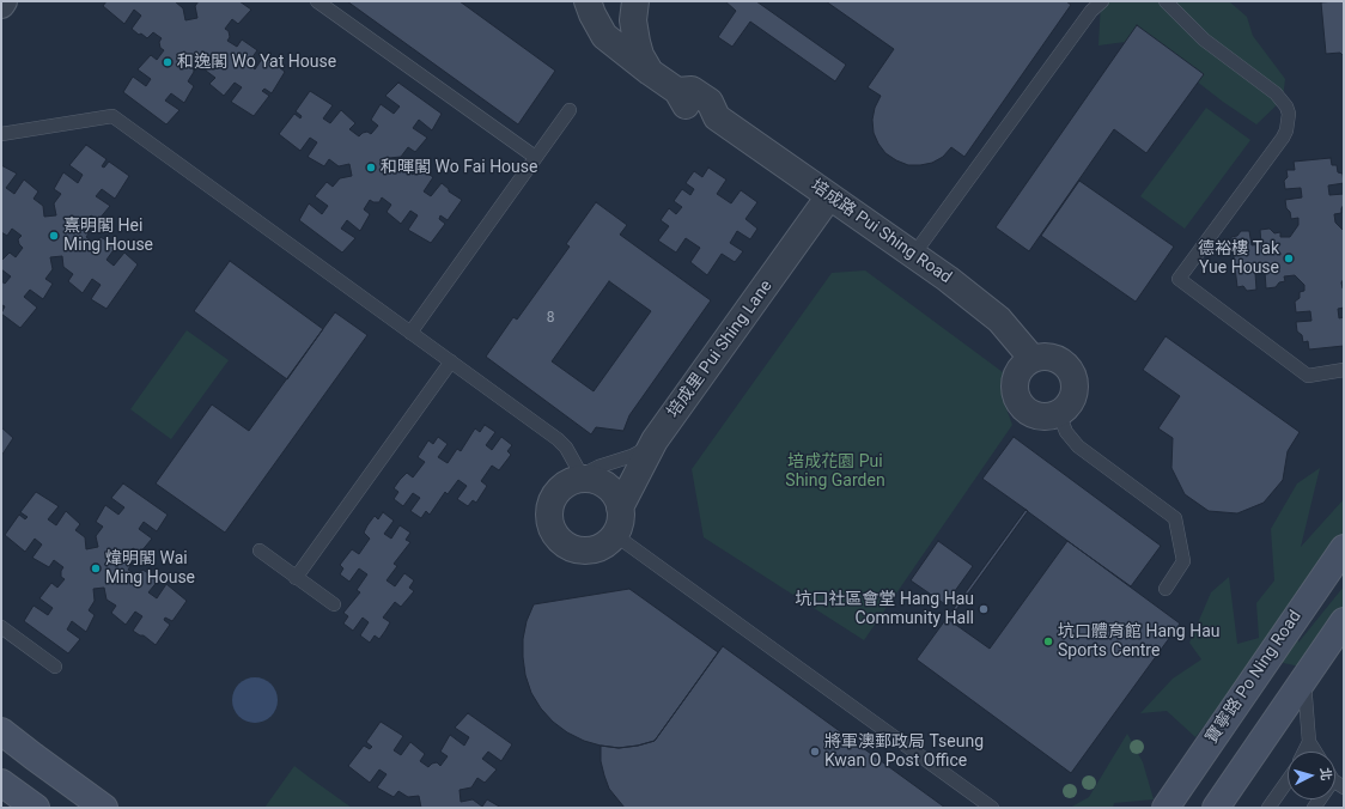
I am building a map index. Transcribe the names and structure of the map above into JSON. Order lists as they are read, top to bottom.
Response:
{
  "streets": {
    "main road": ["寶寧路 Po Ning Road"],
    "street": ["培成路 Pui Shing Road", "培成里 Pui Shing Lane"]
  },
  "crossings": [
    ["培成路 Pui Shing Road", "培成里 Pui Shing Lane"]
  ],
  "parks": ["培成花園 Pui Shing Garden"],
  "places": [
    "和逸閣 Wo Yat House",
    "和暉閣 Wo Fai House",
    "熹明閣 Hei Ming House",
    "德裕樓 Tak Yue House",
    "煒明閣 Wai Ming House",
    "坑口社區會堂 Hang Hau Community Hall",
    "坑口體育館 Hang Hau Sports Centre",
    "將軍澳郵政局 Tseung Kwan O Post Office"
  ],
  "house_numbers": ["8"],
  "north": "right"
}
